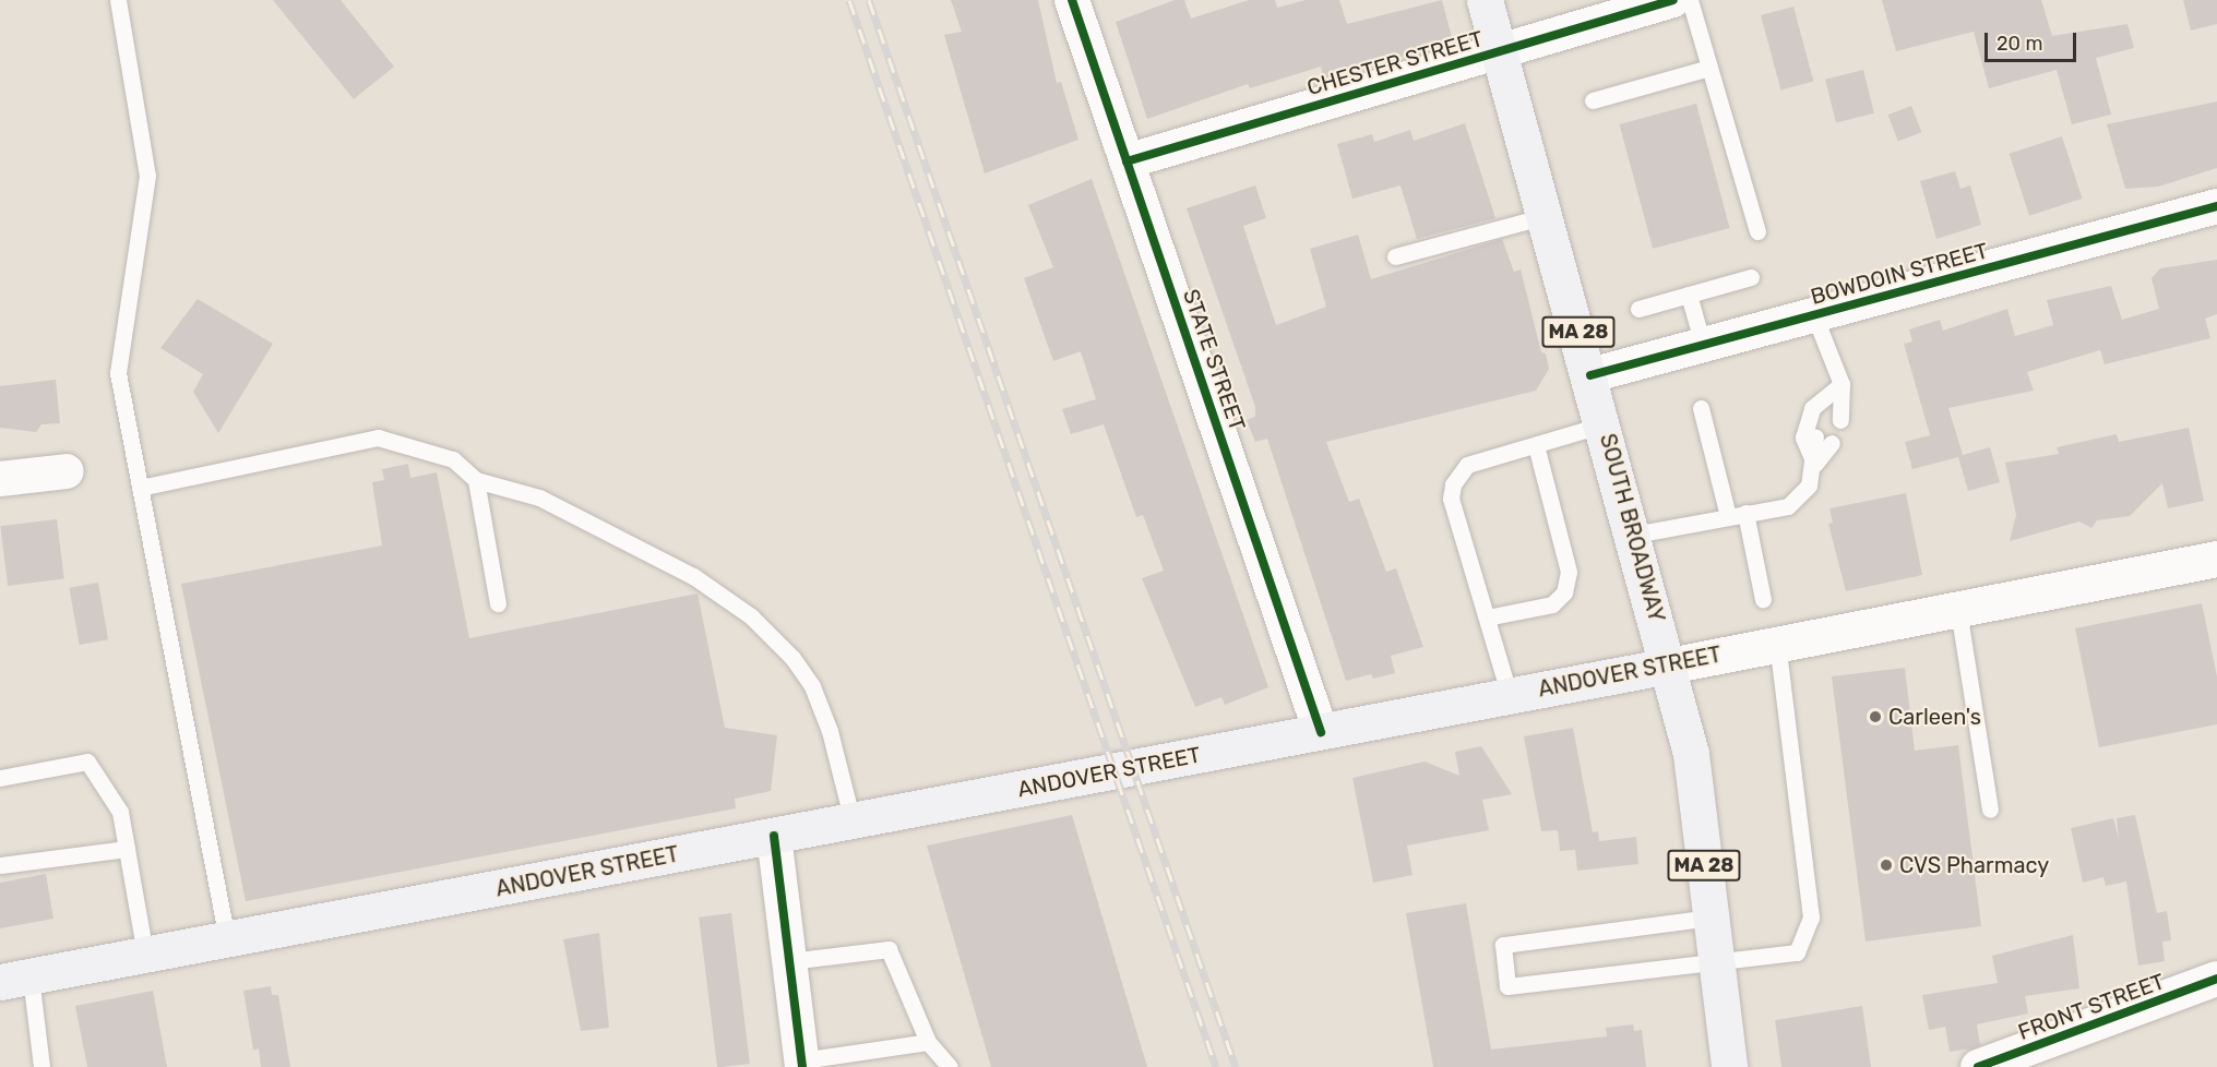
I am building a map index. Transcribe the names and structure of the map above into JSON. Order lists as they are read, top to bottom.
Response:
{
  "streets": {
    "main road": ["MA 28", "SOUTH BROADWAY", "ANDOVER STREET"],
    "street": [
      "CHESTER STREET",
      "BOWDOIN STREET",
      "STATE STREET",
      "FRONT STREET"
    ]
  },
  "crossings": [
    ["CHESTER STREET", "STATE STREET"],
    ["CHESTER STREET", "SOUTH BROADWAY"],
    ["BOWDOIN STREET", "SOUTH BROADWAY"],
    ["STATE STREET", "ANDOVER STREET"],
    ["SOUTH BROADWAY", "ANDOVER STREET"]
  ],
  "places": ["Carleen's", "CVS Pharmacy"],
  "scale_bar": "20 m"
}
